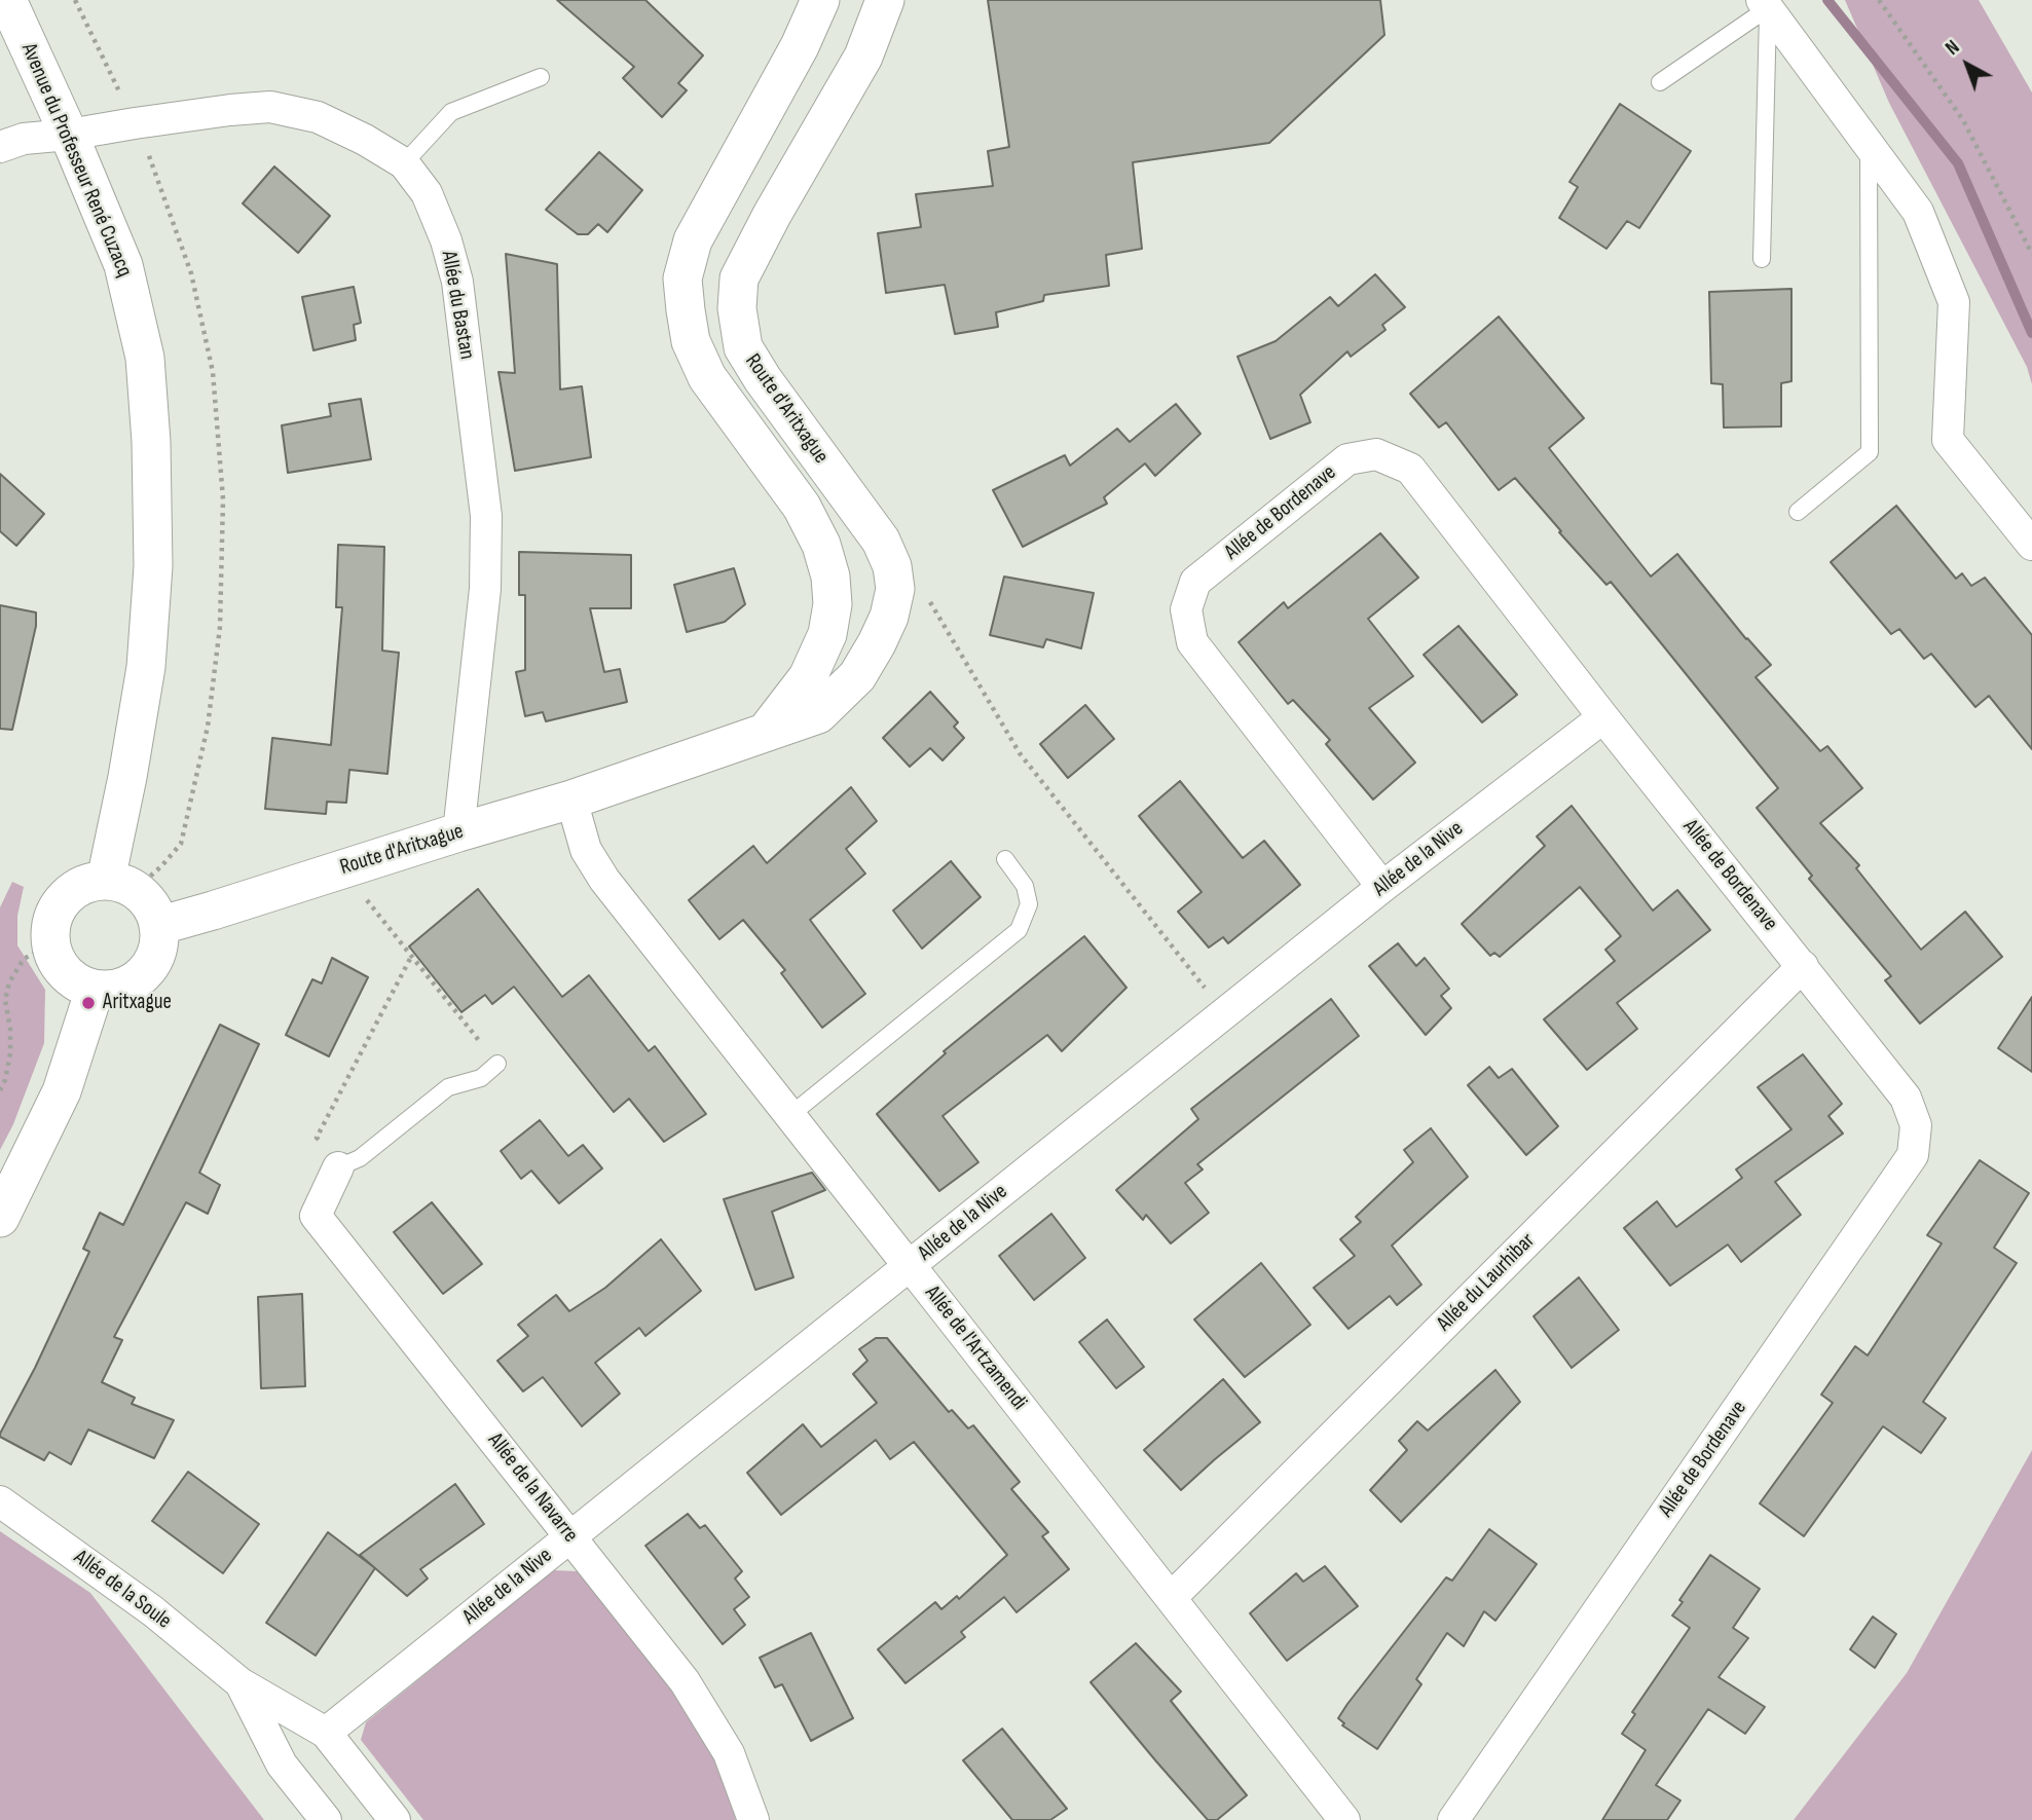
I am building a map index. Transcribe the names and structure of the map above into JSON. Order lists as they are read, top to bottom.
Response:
{
  "streets": {
    "street": [
      "Avenue du Professeur René Cuzacq",
      "Allée du Bastan",
      "Route d'Aritxague",
      "Allée de Bordenave",
      "Allée de la Nive",
      "Allée du Laurhibar",
      "Allée de l'Artzamendi",
      "Allée de la Navarre",
      "Allée de la Soule"
    ]
  },
  "crossings": [
    ["Avenue du Professeur René Cuzacq", "Allée du Bastan"],
    ["Avenue du Professeur René Cuzacq", "Route d'Aritxague"],
    ["Allée du Bastan", "Route d'Aritxague"],
    ["Route d'Aritxague", "Allée de l'Artzamendi"],
    ["Allée de Bordenave", "Allée de la Nive"],
    ["Allée de Bordenave", "Allée du Laurhibar"],
    ["Allée de la Nive", "Allée de l'Artzamendi"],
    ["Allée de la Nive", "Allée de la Navarre"],
    ["Allée de la Nive", "Allée de la Soule"],
    ["Allée du Laurhibar", "Allée de l'Artzamendi"]
  ],
  "places": ["Aritxague"],
  "north": "top left"
}
